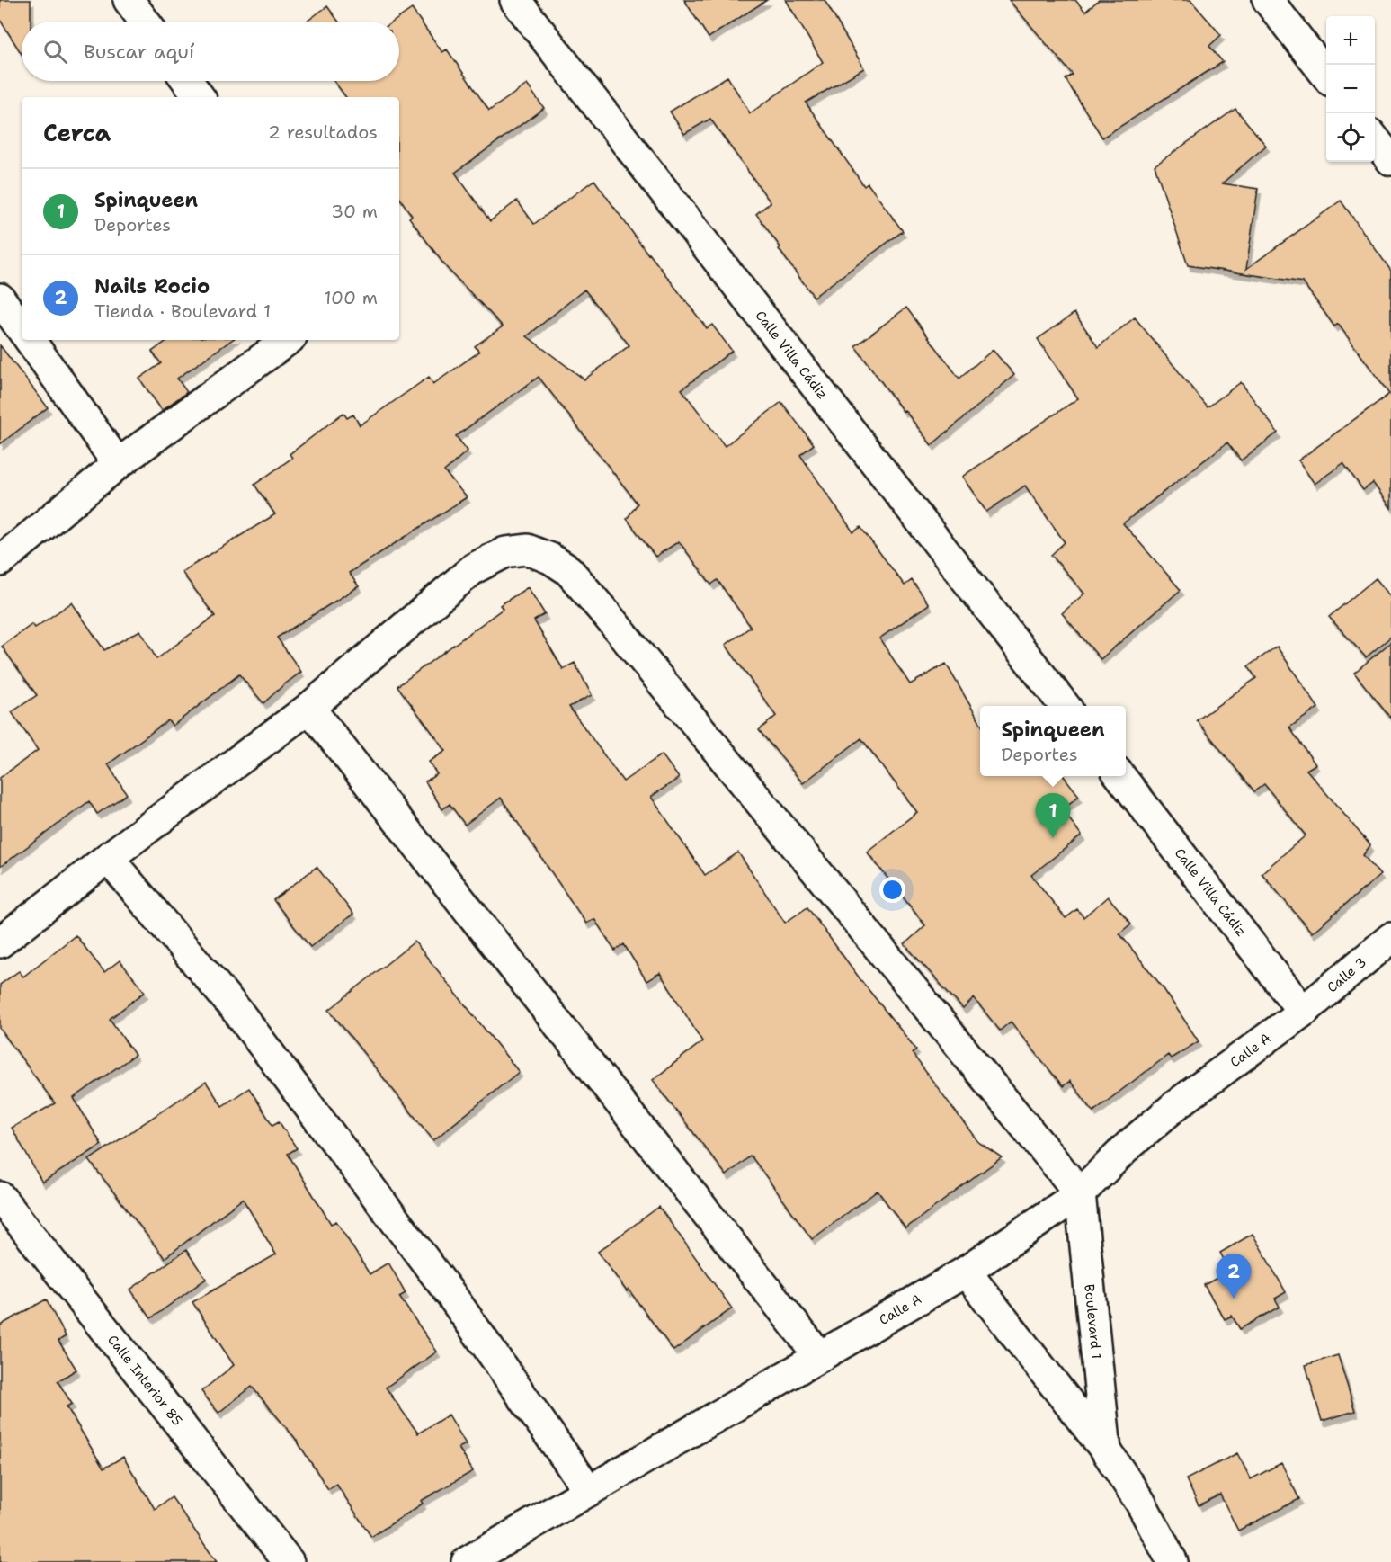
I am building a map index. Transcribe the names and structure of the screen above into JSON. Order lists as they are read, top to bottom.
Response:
{
  "streets": {
    "street": [
      "Calle Villa Cádiz",
      "Calle 3",
      "Calle A",
      "Boulevard 1",
      "Calle Interior 85"
    ]
  },
  "crossings": [
    ["Calle Villa Cádiz", "Calle 3"],
    ["Calle Villa Cádiz", "Calle A"],
    ["Calle 3", "Calle A"],
    ["Calle A", "Boulevard 1"]
  ],
  "page": {
    "map_buttons": ["+", "−"],
    "search": "Buscar aquí",
    "heading": ["Cerca", "2 resultados"],
    "list": [
      {
        "mark": "1",
        "name": "Spinqueen",
        "note": "Deportes",
        "value": "30 m"
      },
      {
        "mark": "2",
        "name": "Nails Rocio",
        "note": "Tienda · Boulevard 1",
        "value": "100 m"
      }
    ],
    "popup": ["Spinqueen", "Deportes"],
    "pins": ["1", "2"]
  }
}
